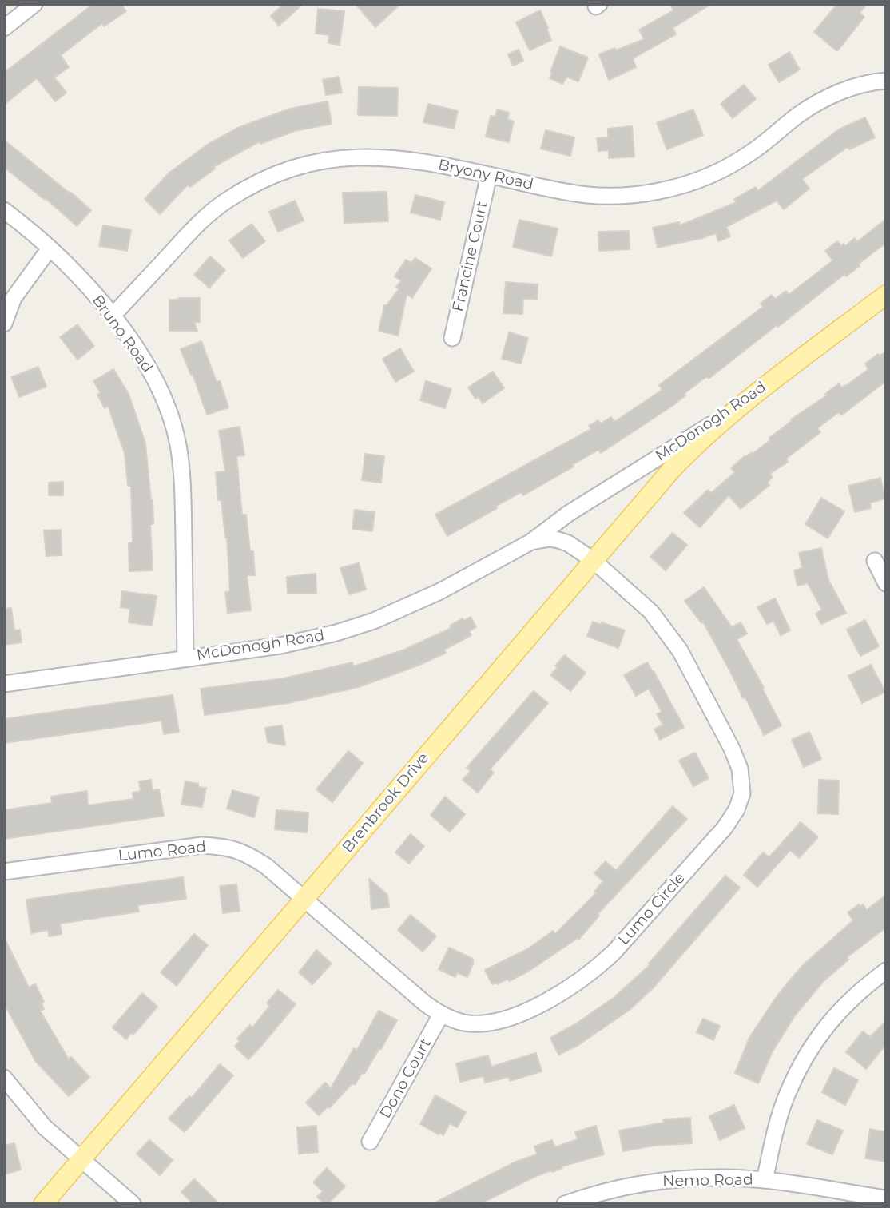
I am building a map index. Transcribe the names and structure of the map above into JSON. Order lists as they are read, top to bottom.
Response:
{
  "streets": {
    "main road": ["McDonogh Road", "Brenbrook Drive"],
    "street": [
      "Bryony Road",
      "Francine Court",
      "Bruno Road",
      "Lumo Road",
      "Lumo Circle",
      "Dono Court",
      "Nemo Road"
    ]
  },
  "crossings": [
    ["Bryony Road", "Francine Court"],
    ["Bryony Road", "Bruno Road"],
    ["Bruno Road", "McDonogh Road"],
    ["McDonogh Road", "Brenbrook Drive"],
    ["McDonogh Road", "Lumo Circle"],
    ["Brenbrook Drive", "Lumo Road"],
    ["Brenbrook Drive", "Lumo Circle"],
    ["Lumo Road", "Lumo Circle"],
    ["Lumo Circle", "Dono Court"]
  ]
}
